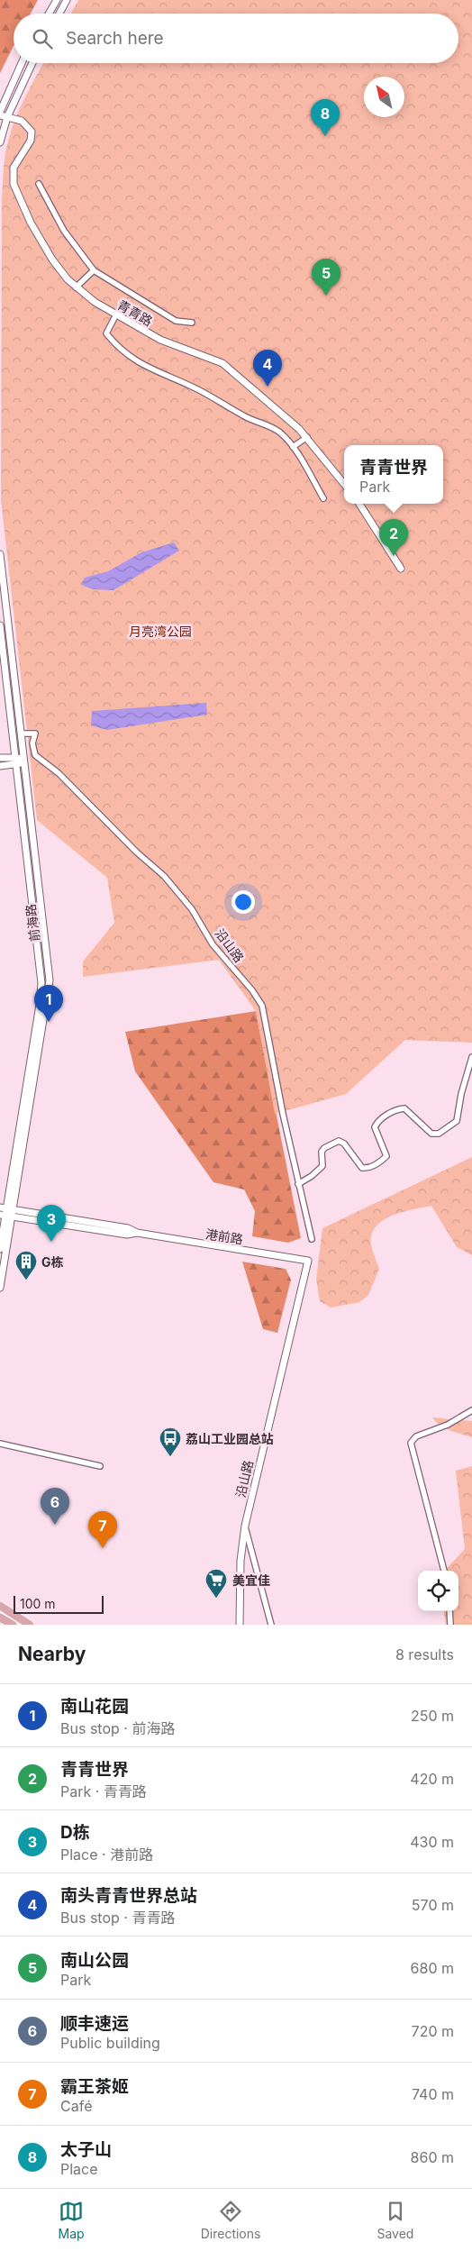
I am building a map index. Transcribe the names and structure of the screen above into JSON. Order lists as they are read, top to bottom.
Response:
{
  "streets": {
    "street": [
      "青青路",
      "前海路",
      "沿山路",
      "港前路"
    ]
  },
  "crossings": [
    ["前海路", "沿山路"],
    ["前海路", "港前路"],
    ["沿山路", "港前路"]
  ],
  "parks": ["月亮湾公园"],
  "places": {
    "building": ["G栋"],
    "bus stop": ["荔山工业园总站"],
    "supermarket": ["美宜佳"]
  },
  "scale_bar": "100 m",
  "north": "top left",
  "page": {
    "search": "Search here",
    "pins": [
      "8",
      "5",
      "4",
      "2",
      "1",
      "3",
      "6",
      "7"
    ],
    "popup": ["青青世界", "Park"],
    "scale": "100 m",
    "heading": ["Nearby", "8 results"],
    "list": [
      {
        "mark": "1",
        "name": "南山花园",
        "note": "Bus stop · 前海路",
        "value": "250 m"
      },
      {
        "mark": "2",
        "name": "青青世界",
        "note": "Park · 青青路",
        "value": "420 m"
      },
      {
        "mark": "3",
        "name": "D栋",
        "note": "Place · 港前路",
        "value": "430 m"
      },
      {
        "mark": "4",
        "name": "南头青青世界总站",
        "note": "Bus stop · 青青路",
        "value": "570 m"
      },
      {
        "mark": "5",
        "name": "南山公园",
        "note": "Park",
        "value": "680 m"
      },
      {
        "mark": "6",
        "name": "顺丰速运",
        "note": "Public building",
        "value": "720 m"
      },
      {
        "mark": "7",
        "name": "霸王茶姬",
        "note": "Café",
        "value": "740 m"
      },
      {
        "mark": "8",
        "name": "太子山",
        "note": "Place",
        "value": "860 m"
      }
    ],
    "nav": ["Map", "Directions", "Saved"]
  }
}
